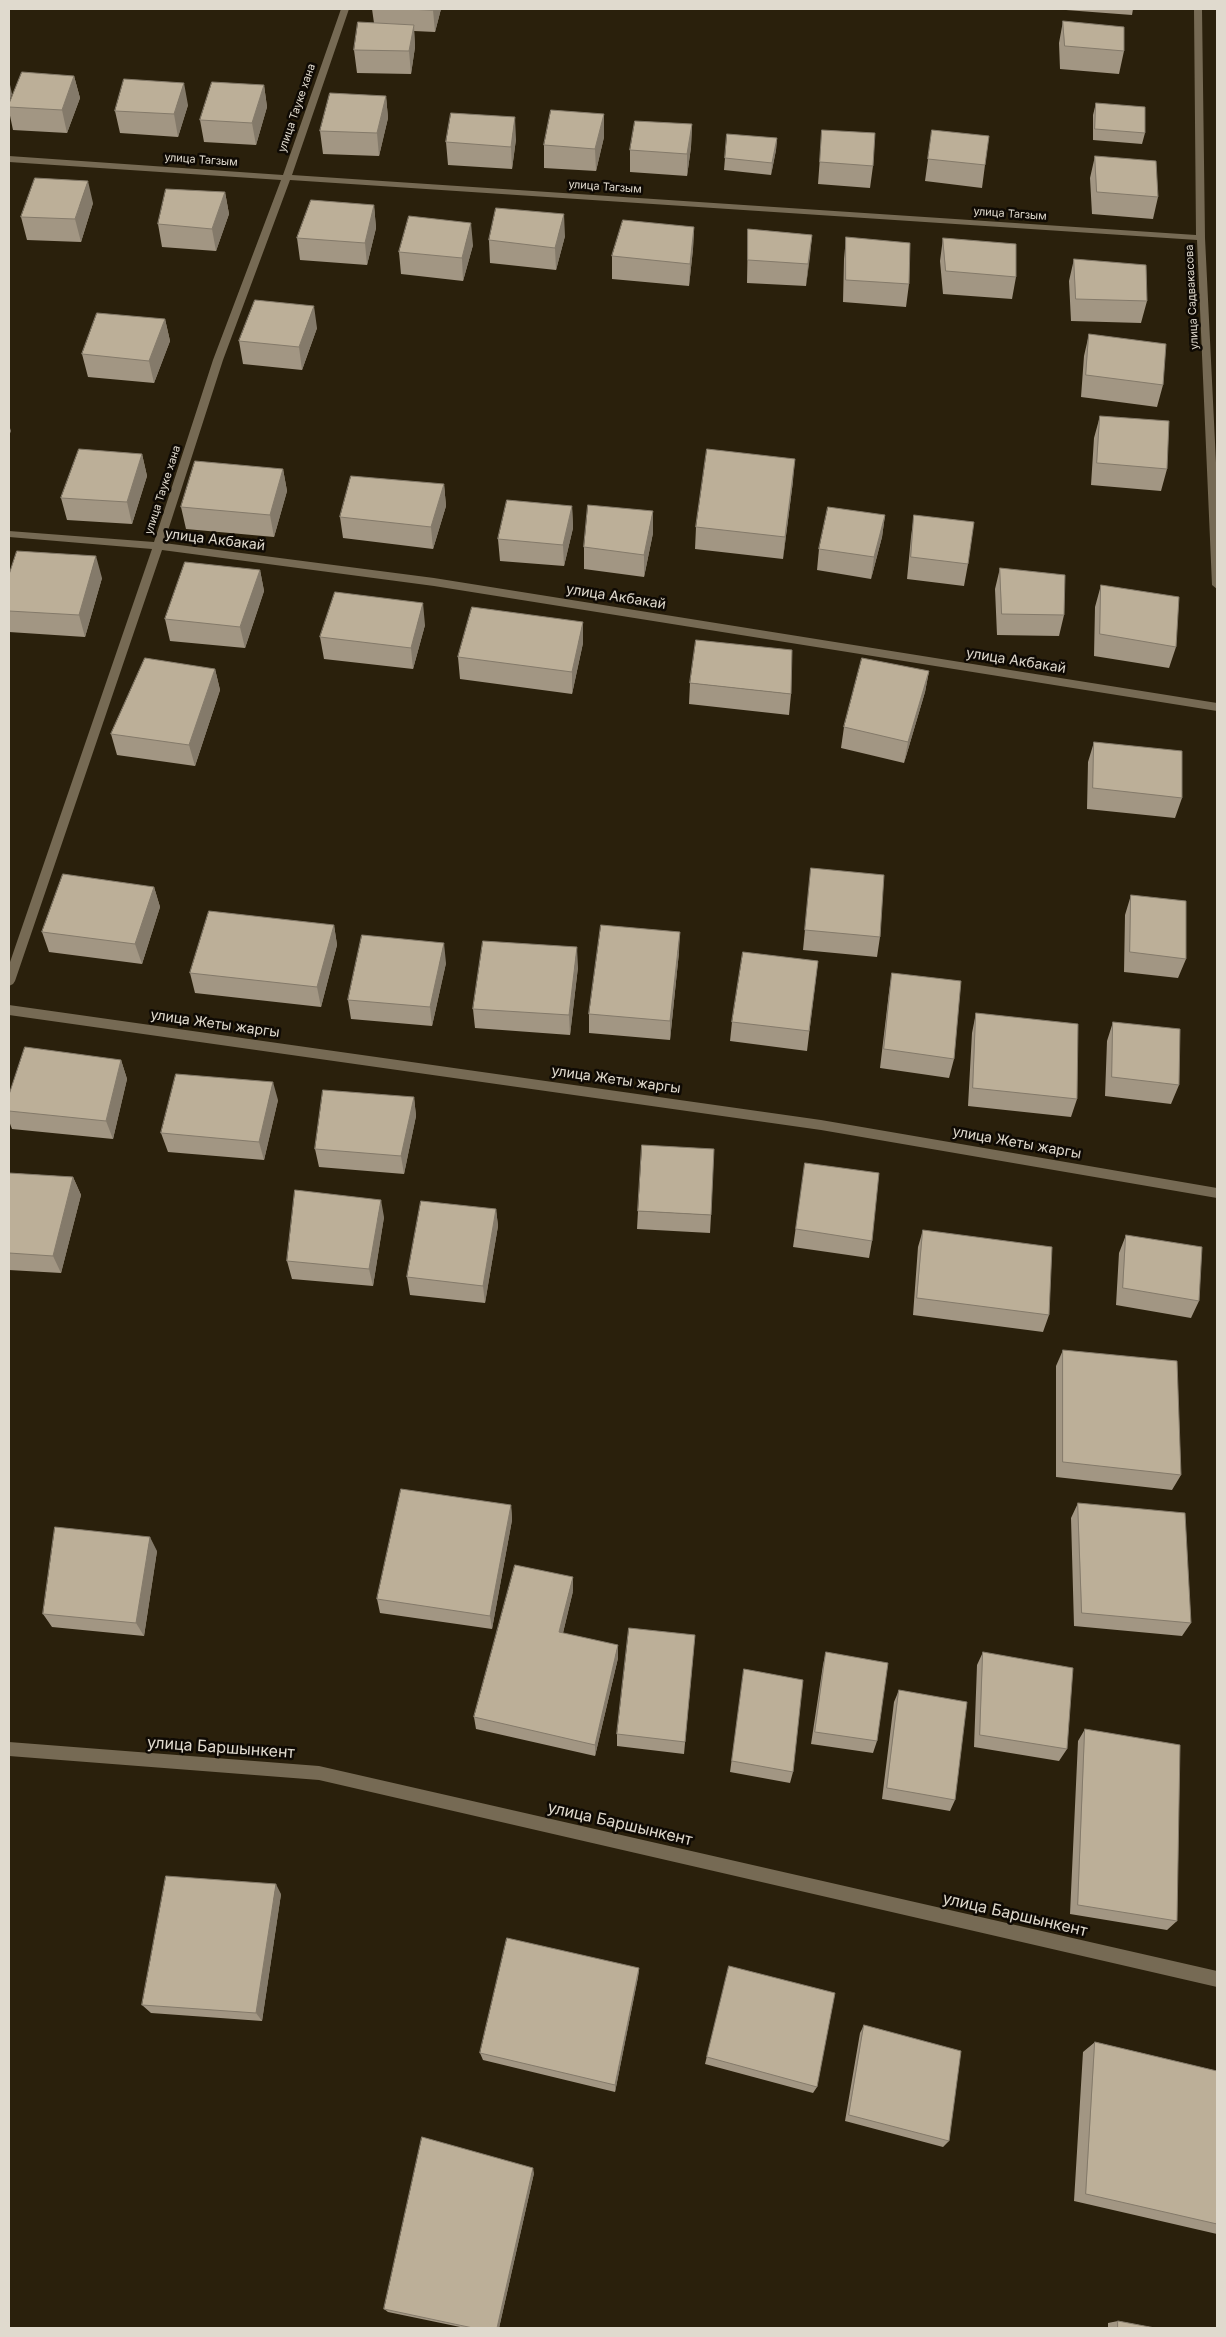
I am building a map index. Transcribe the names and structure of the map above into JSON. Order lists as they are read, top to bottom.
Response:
{
  "streets": {
    "street": [
      "улица Тауке хана",
      "улица Тагзым",
      "улица Садвакасова",
      "улица Акбакай",
      "улица Жеты жаргы",
      "улица Баршынкент"
    ]
  },
  "crossings": [
    ["улица Тауке хана", "улица Тагзым"],
    ["улица Тауке хана", "улица Акбакай"],
    ["улица Тагзым", "улица Садвакасова"]
  ]
}
